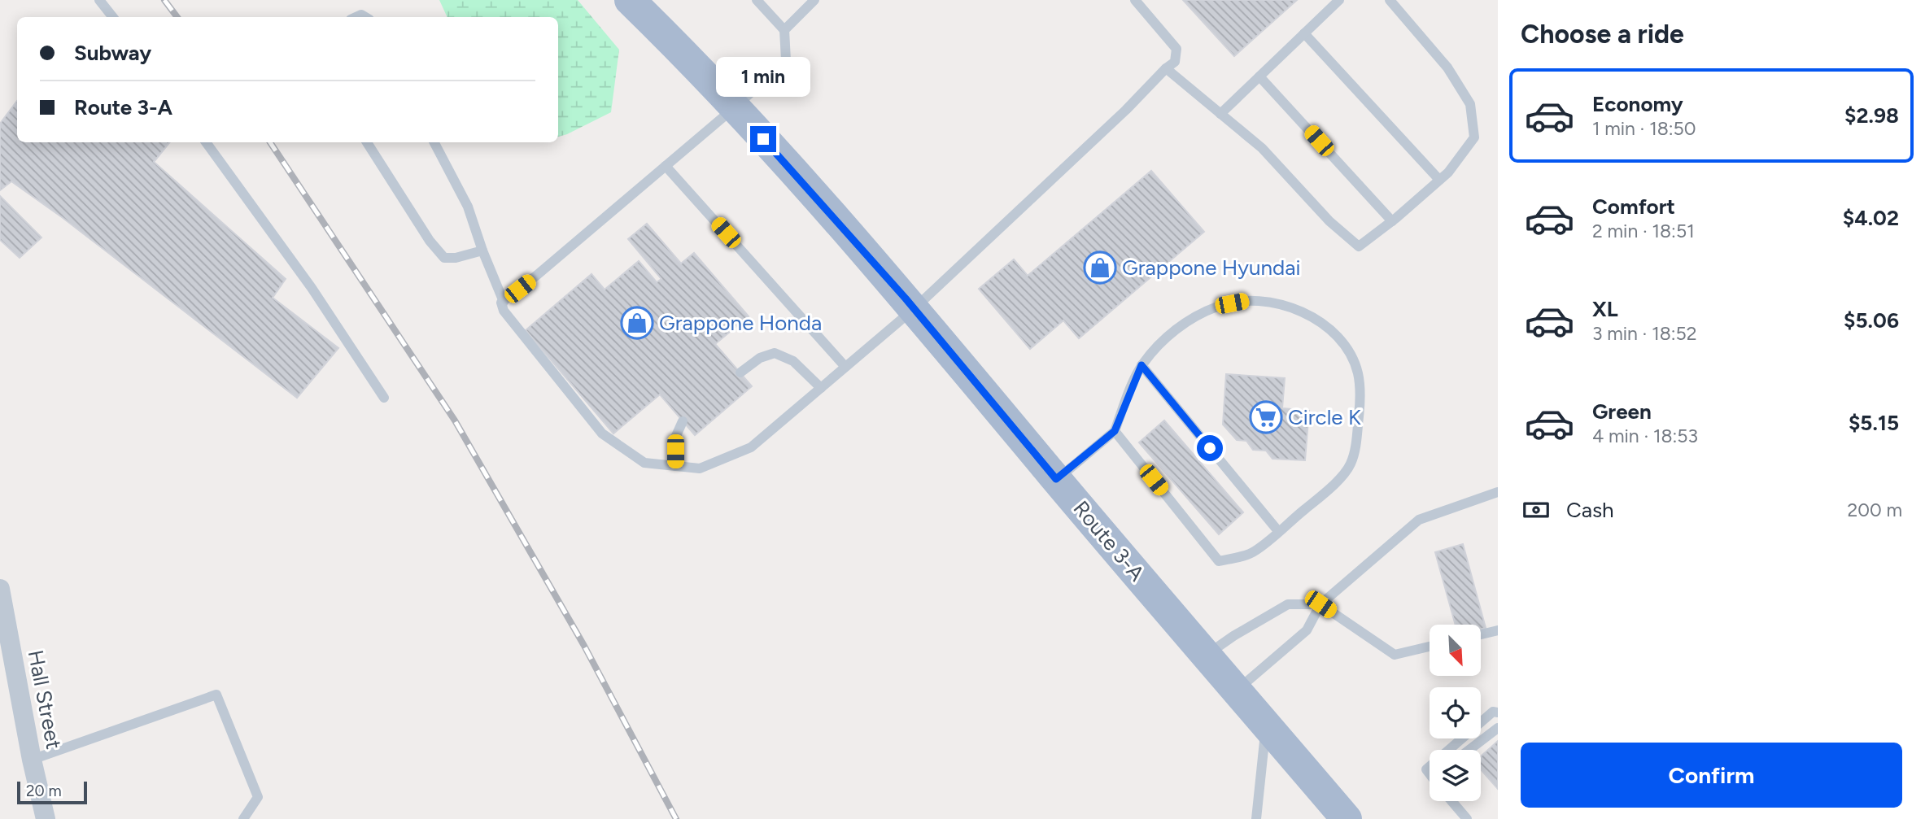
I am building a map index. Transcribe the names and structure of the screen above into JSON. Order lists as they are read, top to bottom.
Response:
{
  "streets": {
    "main road": ["Route 3-A"],
    "street": ["Hall Street"]
  },
  "places": {
    "shop": ["Grappone Hyundai", "Grappone Honda"],
    "supermarket": ["Circle K"]
  },
  "scale_bar": "20 m",
  "north": "bottom right",
  "page": {
    "heading": "Choose a ride",
    "banner": ["Subway", "Route 3-A"],
    "bubble": "1 min",
    "list": [
      {
        "name": "Economy",
        "note": "1 min · 18:50",
        "value": "$2.98"
      },
      {
        "name": "Comfort",
        "note": "2 min · 18:51",
        "value": "$4.02"
      },
      {
        "name": "XL",
        "note": "3 min · 18:52",
        "value": "$5.06"
      },
      {
        "name": "Green",
        "note": "4 min · 18:53",
        "value": "$5.15"
      }
    ],
    "pay": ["Cash", "200 m"],
    "buttons": "Confirm",
    "scale": "20 m"
  }
}
